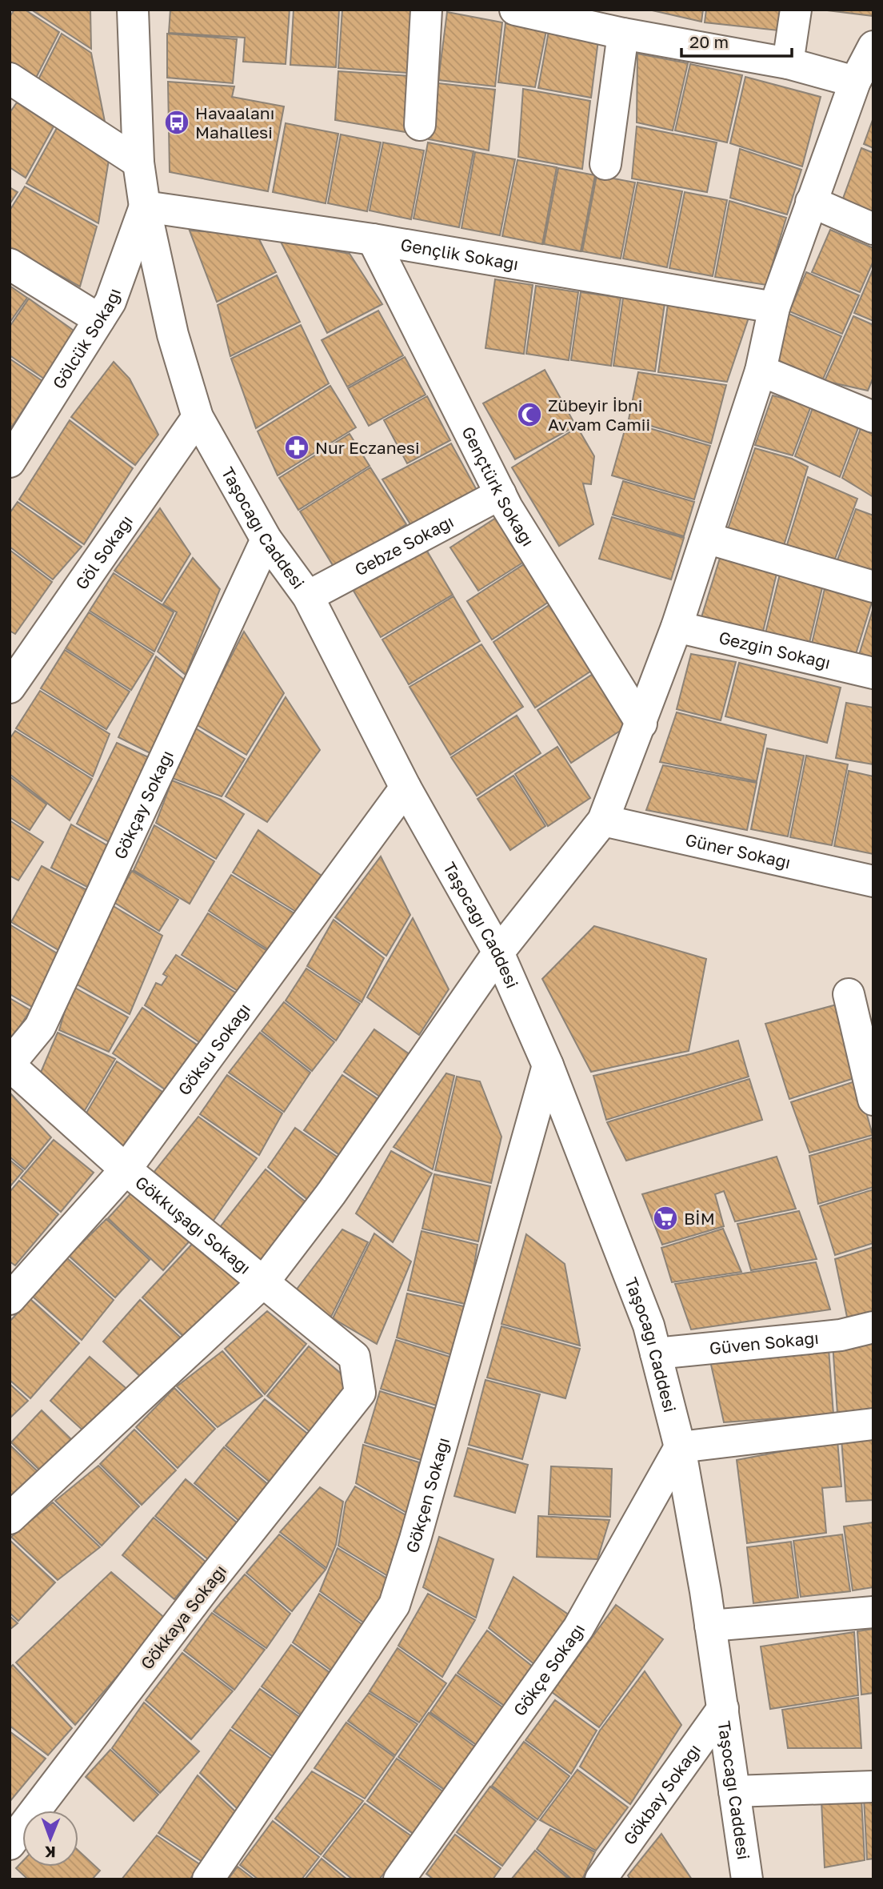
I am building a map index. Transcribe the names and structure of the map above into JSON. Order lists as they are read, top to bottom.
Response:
{
  "streets": {
    "street": [
      "Gençlik Sokağı",
      "Gölcük Sokağı",
      "Gençtürk Sokağı",
      "Taşocağı Caddesi",
      "Gebze Sokağı",
      "Göl Sokağı",
      "Gezgin Sokağı",
      "Gökçay Sokağı",
      "Güner Sokağı",
      "Göksu Sokağı",
      "Gökkuşağı Sokağı",
      "Güven Sokağı",
      "Gökçen Sokağı",
      "Gökkaya Sokağı",
      "Gökçe Sokağı",
      "Gökbay Sokağı"
    ]
  },
  "crossings": [
    ["Gençlik Sokağı", "Gölcük Sokağı"],
    ["Gençlik Sokağı", "Gençtürk Sokağı"],
    ["Gençlik Sokağı", "Taşocağı Caddesi"],
    ["Gölcük Sokağı", "Taşocağı Caddesi"],
    ["Gençtürk Sokağı", "Gebze Sokağı"],
    ["Taşocağı Caddesi", "Gebze Sokağı"],
    ["Taşocağı Caddesi", "Göl Sokağı"],
    ["Taşocağı Caddesi", "Gökçay Sokağı"],
    ["Taşocağı Caddesi", "Göksu Sokağı"],
    ["Taşocağı Caddesi", "Güven Sokağı"],
    ["Taşocağı Caddesi", "Gökçen Sokağı"],
    ["Taşocağı Caddesi", "Gökçe Sokağı"],
    ["Taşocağı Caddesi", "Gökbay Sokağı"],
    ["Gökçay Sokağı", "Gökkuşağı Sokağı"],
    ["Göksu Sokağı", "Gökkuşağı Sokağı"],
    ["Gökkuşağı Sokağı", "Gökkaya Sokağı"]
  ],
  "places": {
    "bus stop": ["Havaalanı Mahallesi"],
    "mosque": ["Zübeyir İbni Avvam Camii"],
    "pharmacy": ["Nur Eczanesi"],
    "supermarket": ["BİM"]
  },
  "scale_bar": "20 m",
  "north": "bottom"
}
